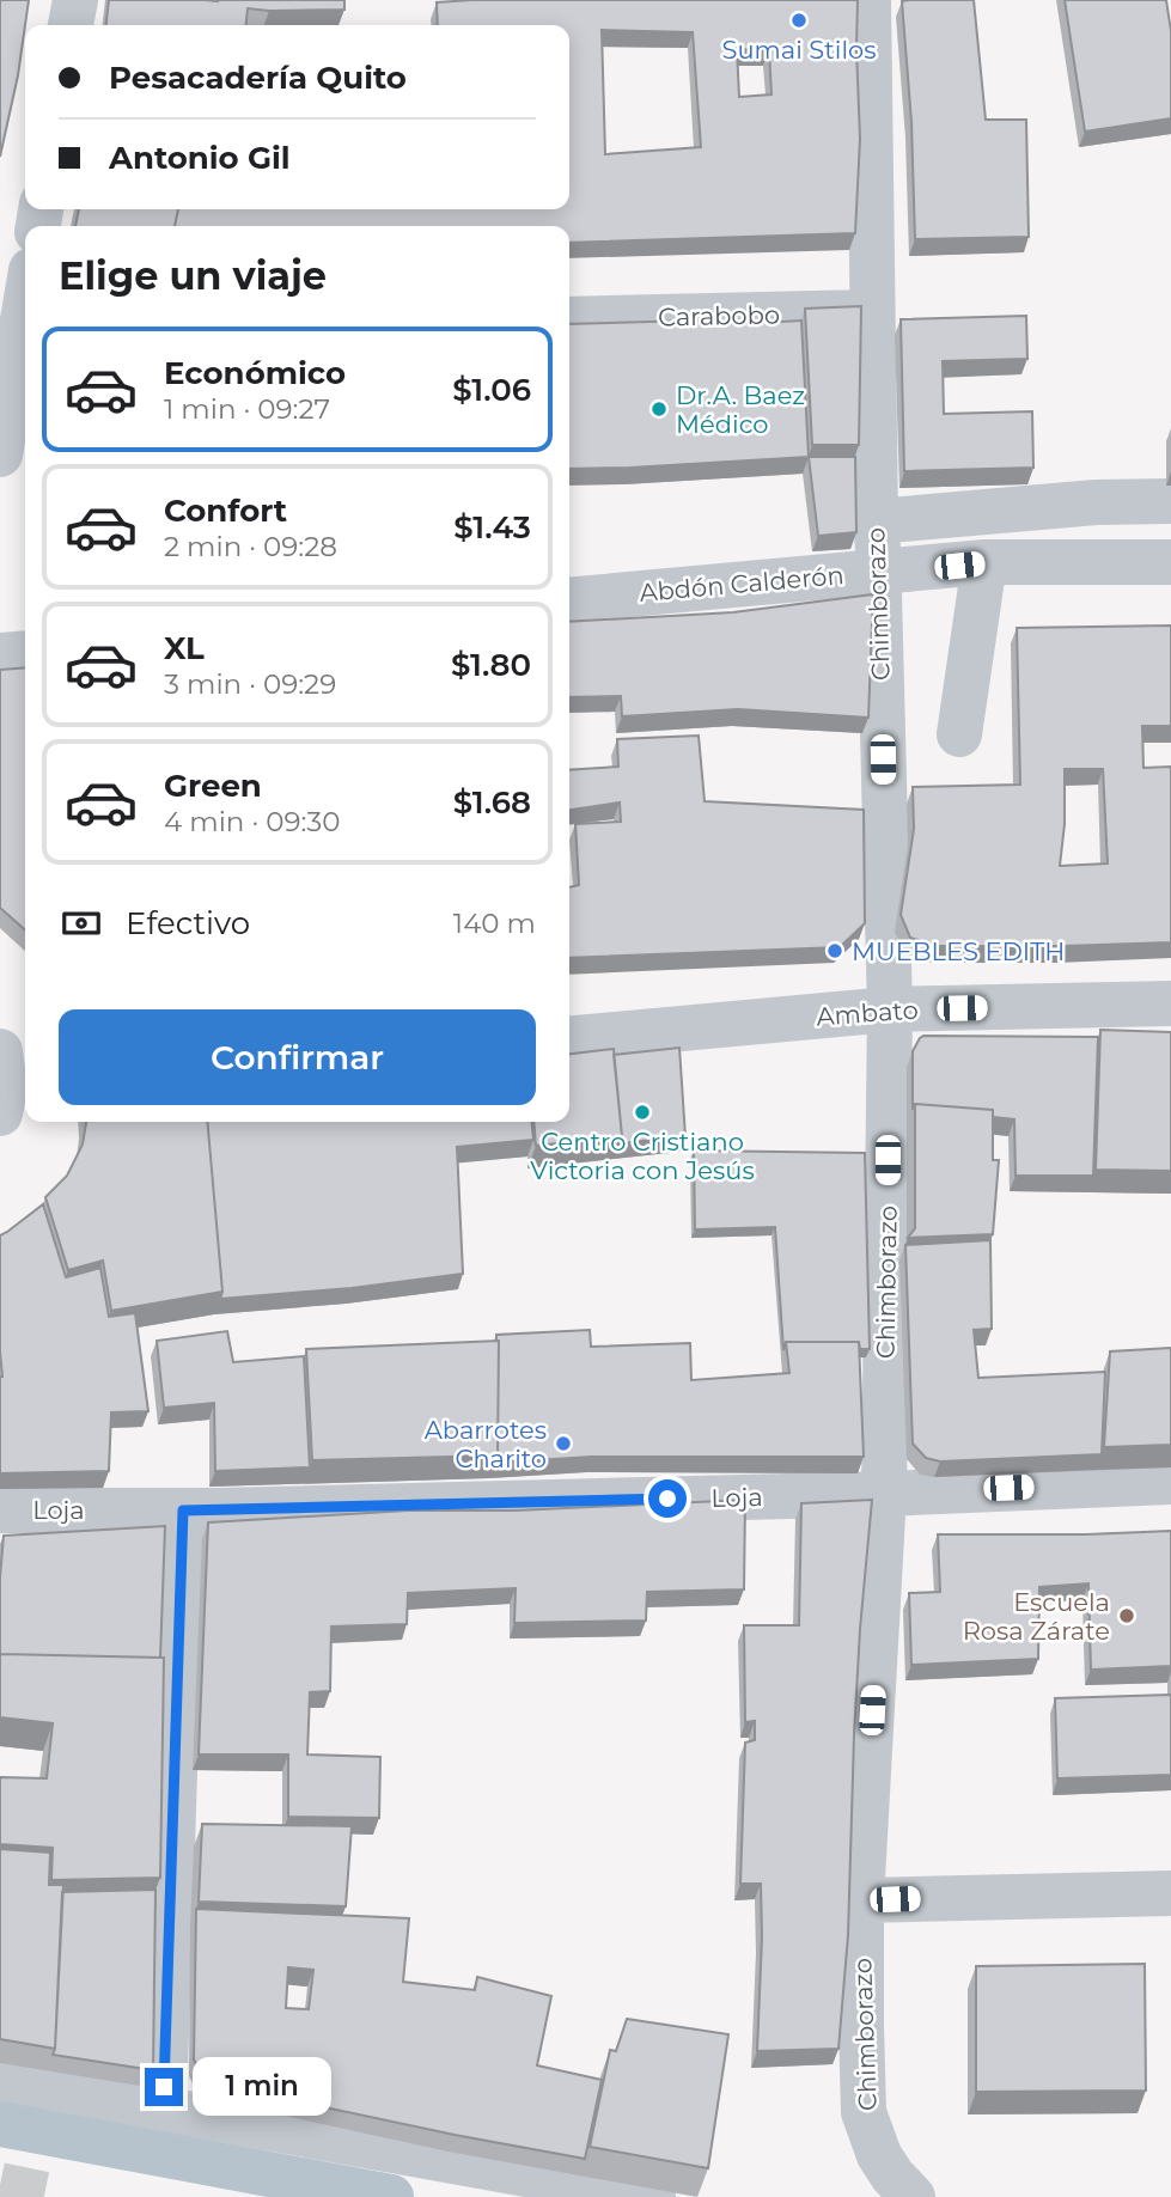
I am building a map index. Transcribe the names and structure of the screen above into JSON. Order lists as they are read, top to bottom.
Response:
{
  "streets": {
    "street": [
      "Carabobo",
      "Abdón Calderón",
      "Chimborazo",
      "Ambato",
      "Loja"
    ]
  },
  "crossings": [
    ["Carabobo", "Chimborazo"],
    ["Abdón Calderón", "Chimborazo"],
    ["Chimborazo", "Ambato"],
    ["Chimborazo", "Loja"]
  ],
  "places": [
    "Sumai Stilos",
    "Dr.A. Baez Médico",
    "MUEBLES EDITH",
    "Centro Cristiano Victoria con Jesús",
    "Abarrotes Charito",
    "Escuela Rosa Zárate"
  ],
  "page": {
    "banner": ["Pesacadería Quito", "Antonio Gil"],
    "heading": "Elige un viaje",
    "list": [
      {
        "name": "Económico",
        "note": "1 min · 09:27",
        "value": "$1.06"
      },
      {
        "name": "Confort",
        "note": "2 min · 09:28",
        "value": "$1.43"
      },
      {
        "name": "XL",
        "note": "3 min · 09:29",
        "value": "$1.80"
      },
      {
        "name": "Green",
        "note": "4 min · 09:30",
        "value": "$1.68"
      }
    ],
    "pay": ["Efectivo", "140 m"],
    "buttons": "Confirmar",
    "bubble": "1 min"
  }
}
